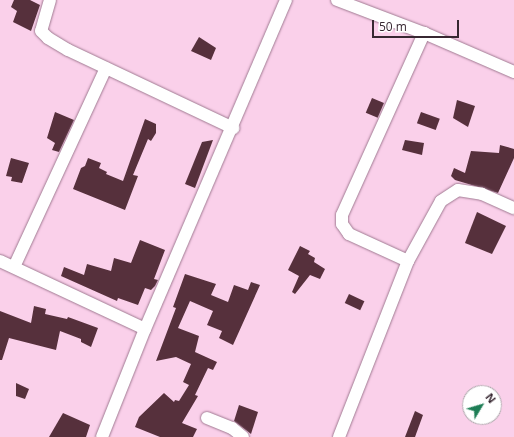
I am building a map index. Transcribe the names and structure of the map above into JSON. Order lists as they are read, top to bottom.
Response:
{
  "scale_bar": "50 m",
  "north": "top right"
}
